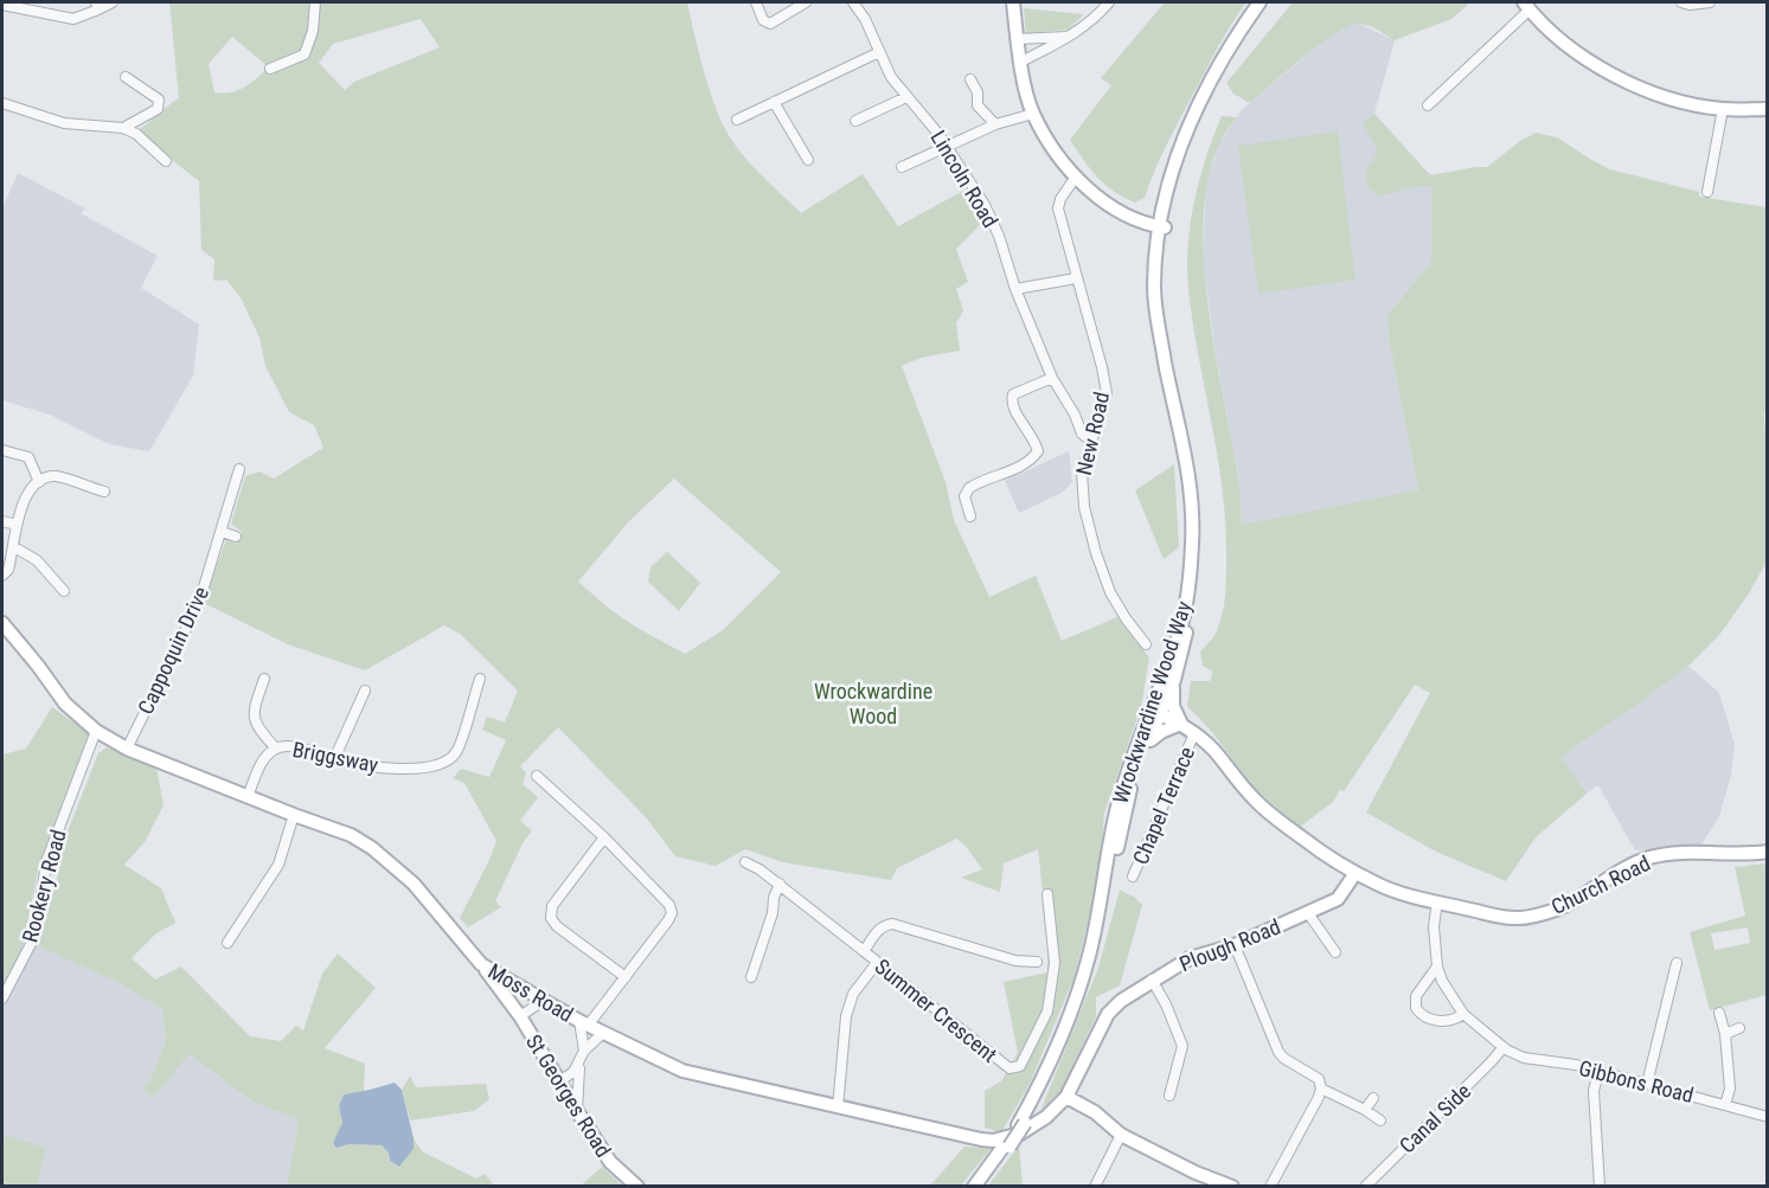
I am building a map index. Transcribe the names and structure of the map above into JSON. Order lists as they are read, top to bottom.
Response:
{
  "streets": {
    "street": [
      "Lincoln Road",
      "New Road",
      "Cappoquin Drive",
      "Wrockwardine Wood Way",
      "Briggsway",
      "Chapel Terrace",
      "Church Road",
      "Rookery Road",
      "Plough Road",
      "Moss Road",
      "Summer Crescent",
      "Gibbons Road",
      "St Georges Road",
      "Canal Side"
    ]
  },
  "crossings": [
    ["Lincoln Road", "New Road"],
    ["Cappoquin Drive", "Moss Road"],
    ["Briggsway", "Moss Road"],
    ["Church Road", "Plough Road"],
    ["Rookery Road", "Moss Road"],
    ["Plough Road", "Moss Road"],
    ["Moss Road", "St Georges Road"],
    ["Gibbons Road", "Canal Side"]
  ],
  "parks": ["Wrockwardine Wood"]
}
